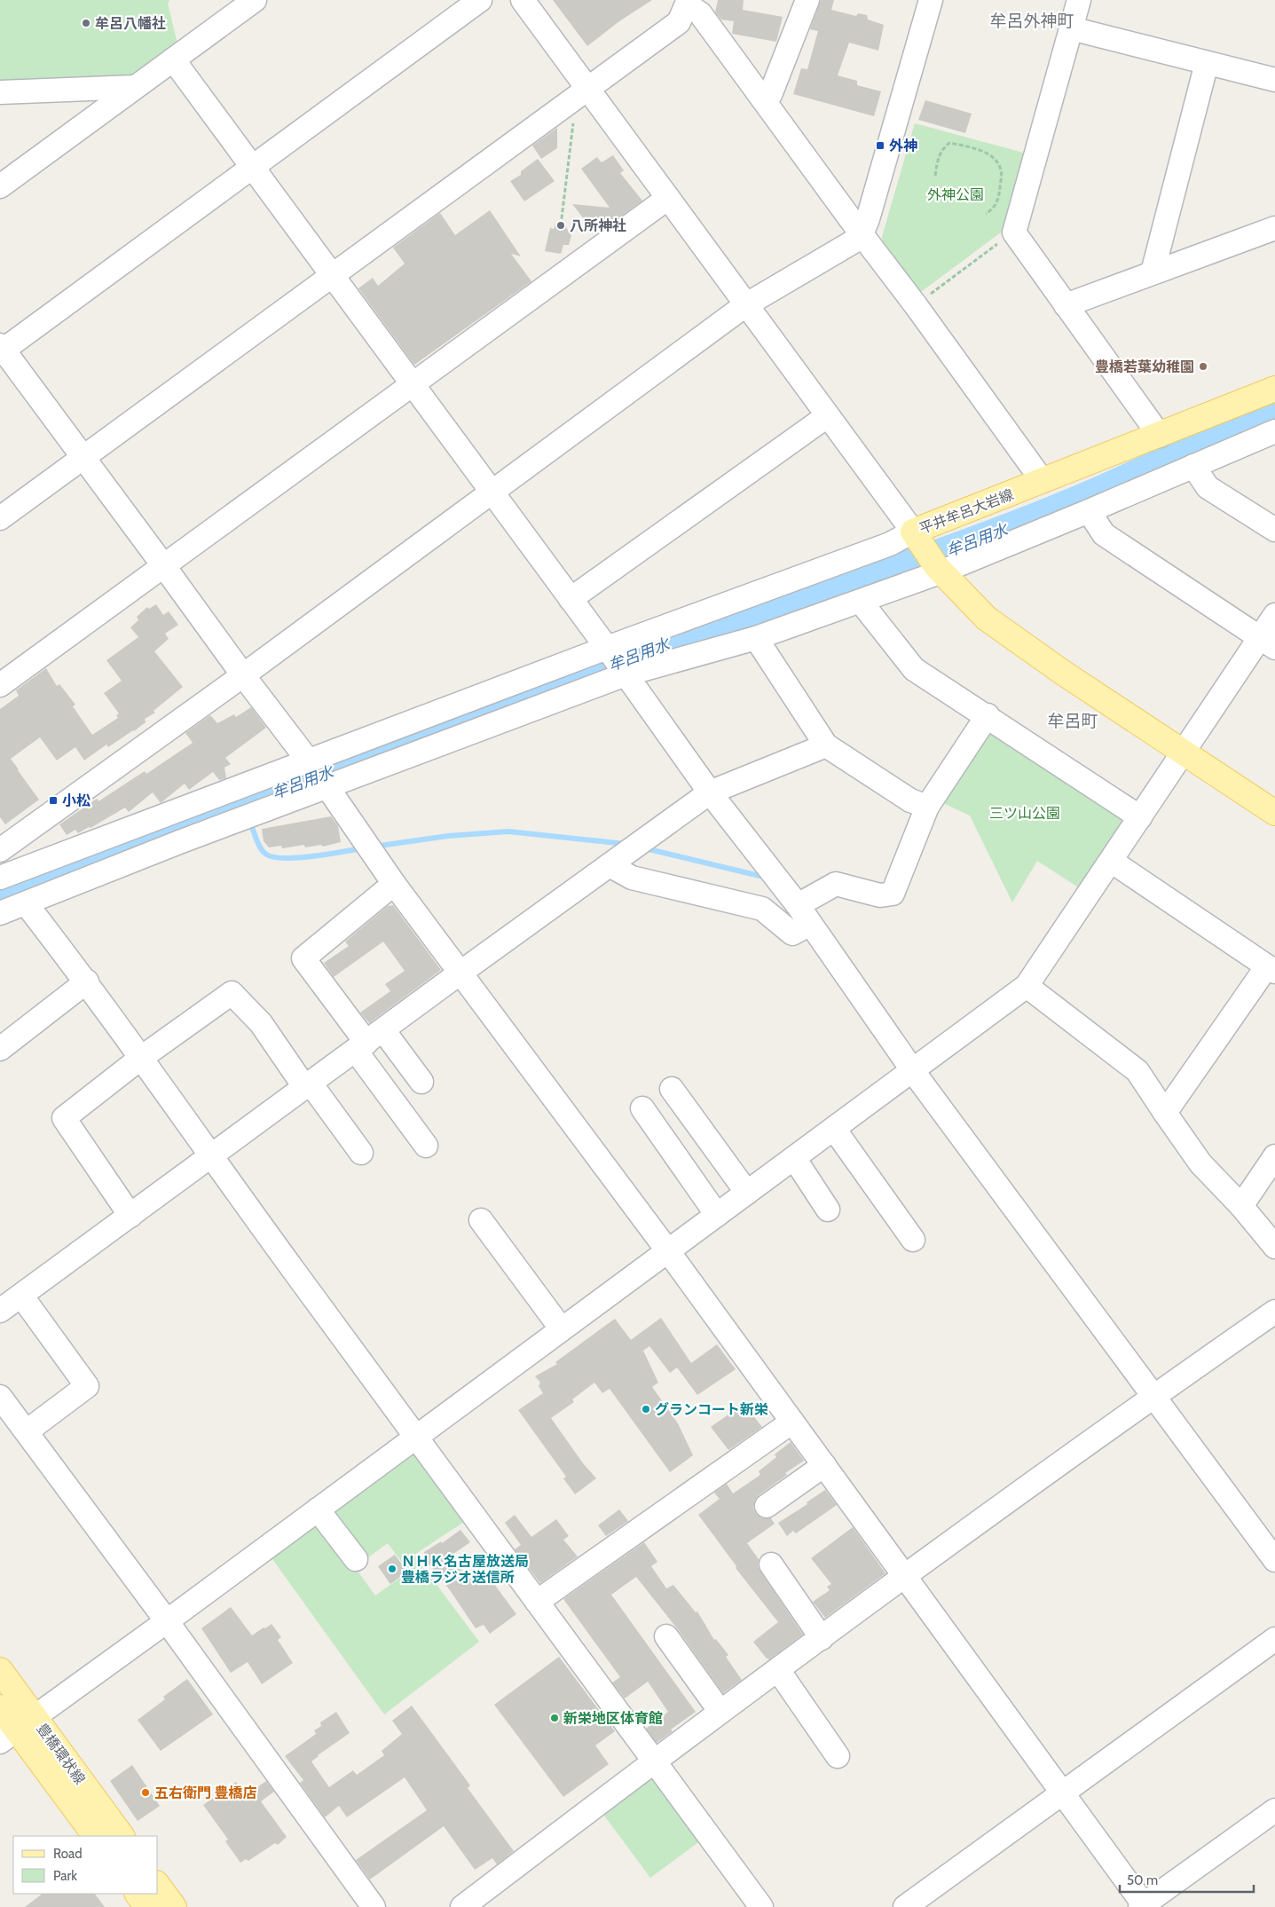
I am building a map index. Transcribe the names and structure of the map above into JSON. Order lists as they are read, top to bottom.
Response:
{
  "streets": {
    "main road": ["平井牟呂大岩線", "豊橋環状線"]
  },
  "districts": ["牟呂外神町", "牟呂町"],
  "water": ["牟呂用水"],
  "parks": ["外神公園", "三ツ山公園"],
  "places": {
    "other": [
      "牟呂八幡社",
      "八所神社",
      "豊橋若葉幼稚園",
      "グランコート新栄",
      "ＮＨＫ名古屋放送局 豊橋ラジオ送信所",
      "新栄地区体育館",
      "五右衛門 豊橋店"
    ],
    "transit": ["外神", "小松"]
  },
  "legend": ["Road", "Park"],
  "scale_bar": "50 m"
}
